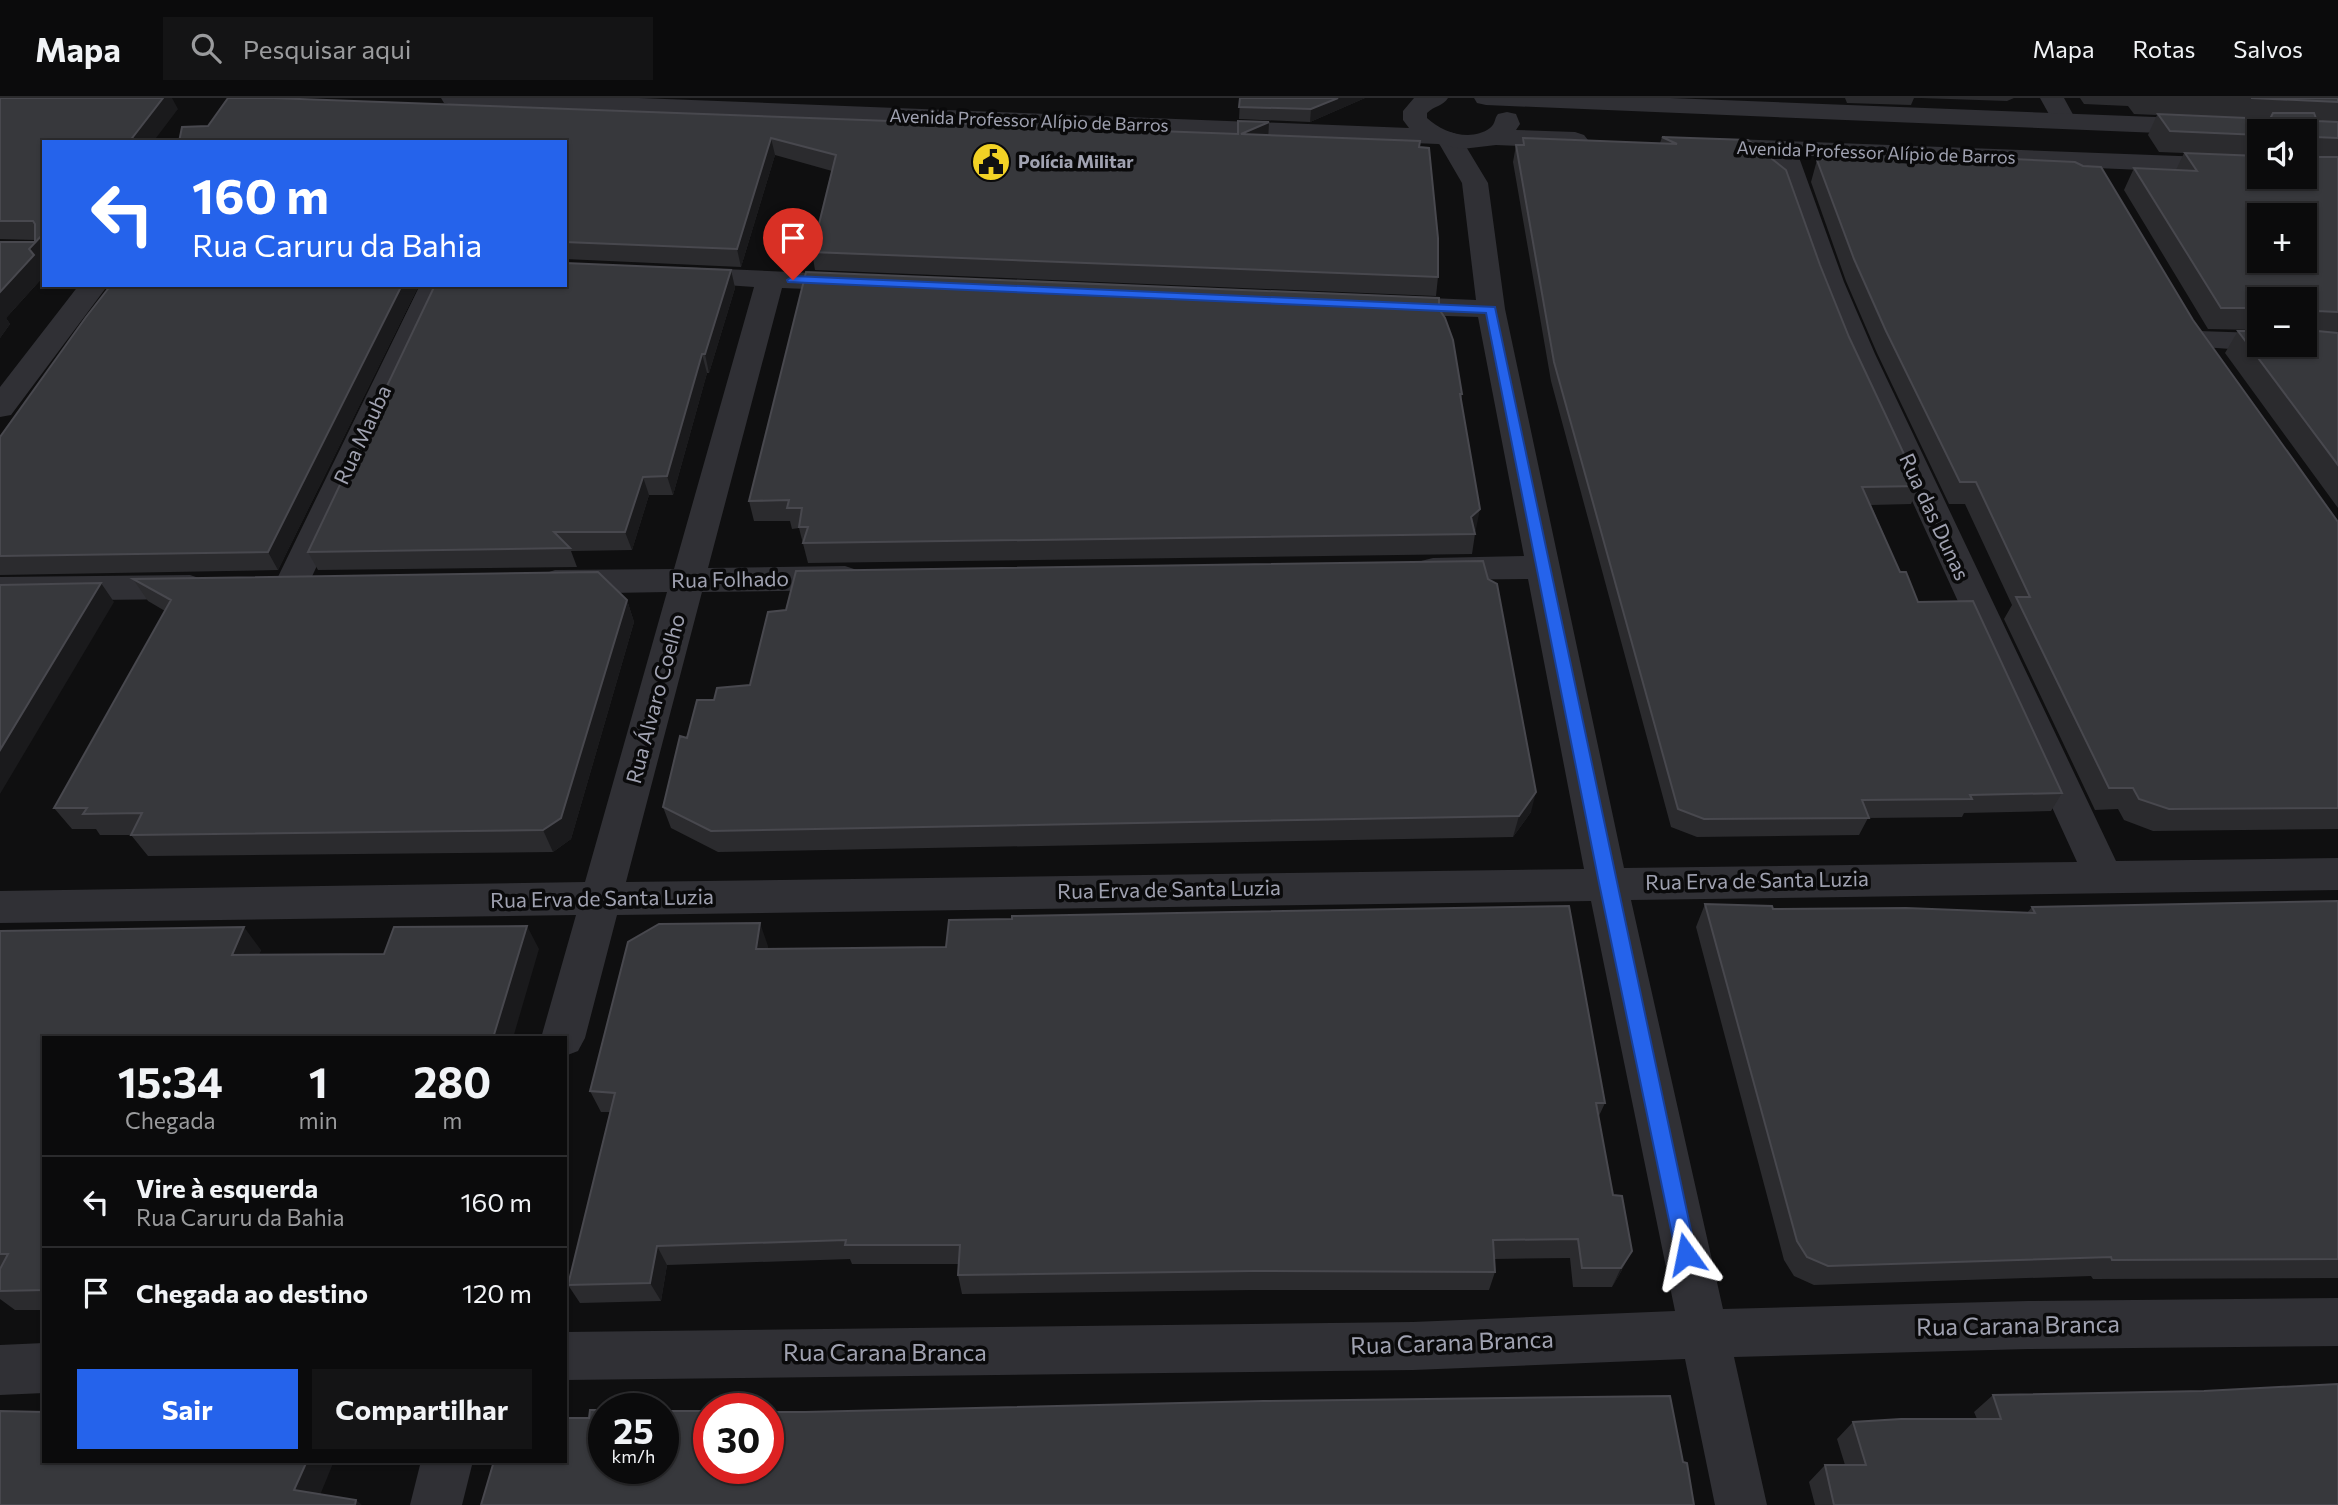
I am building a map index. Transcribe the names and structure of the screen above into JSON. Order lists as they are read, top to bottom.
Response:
{
  "streets": {
    "street": [
      "Avenida Professor Alípio de Barros",
      "Rua Mauba",
      "Rua das Dunas",
      "Rua Folhado",
      "Rua Álvaro Coelho",
      "Rua Erva de Santa Luzia",
      "Rua Carana Branca"
    ]
  },
  "crossings": [
    ["Avenida Professor Alípio de Barros", "Rua das Dunas"],
    ["Rua das Dunas", "Rua Erva de Santa Luzia"],
    ["Rua Folhado", "Rua Álvaro Coelho"],
    ["Rua Álvaro Coelho", "Rua Erva de Santa Luzia"]
  ],
  "places": {
    "public building": ["Polícia Militar"]
  },
  "page": {
    "header": "Mapa",
    "search": "Pesquisar aqui",
    "nav": ["Mapa", "Rotas", "Salvos"],
    "map_buttons": ["+", "−"],
    "turn": ["160 m", "Rua Caruru da Bahia"],
    "eta": [
      "15:34",
      "Chegada",
      "1",
      "min",
      "280",
      "m"
    ],
    "list": [
      {
        "name": "Vire à esquerda",
        "note": "Rua Caruru da Bahia",
        "value": "160 m"
      },
      {
        "name": "Chegada ao destino",
        "value": "120 m"
      }
    ],
    "buttons": ["Sair", "Compartilhar"],
    "speed": "25 km/h",
    "limit": "30"
  }
}
